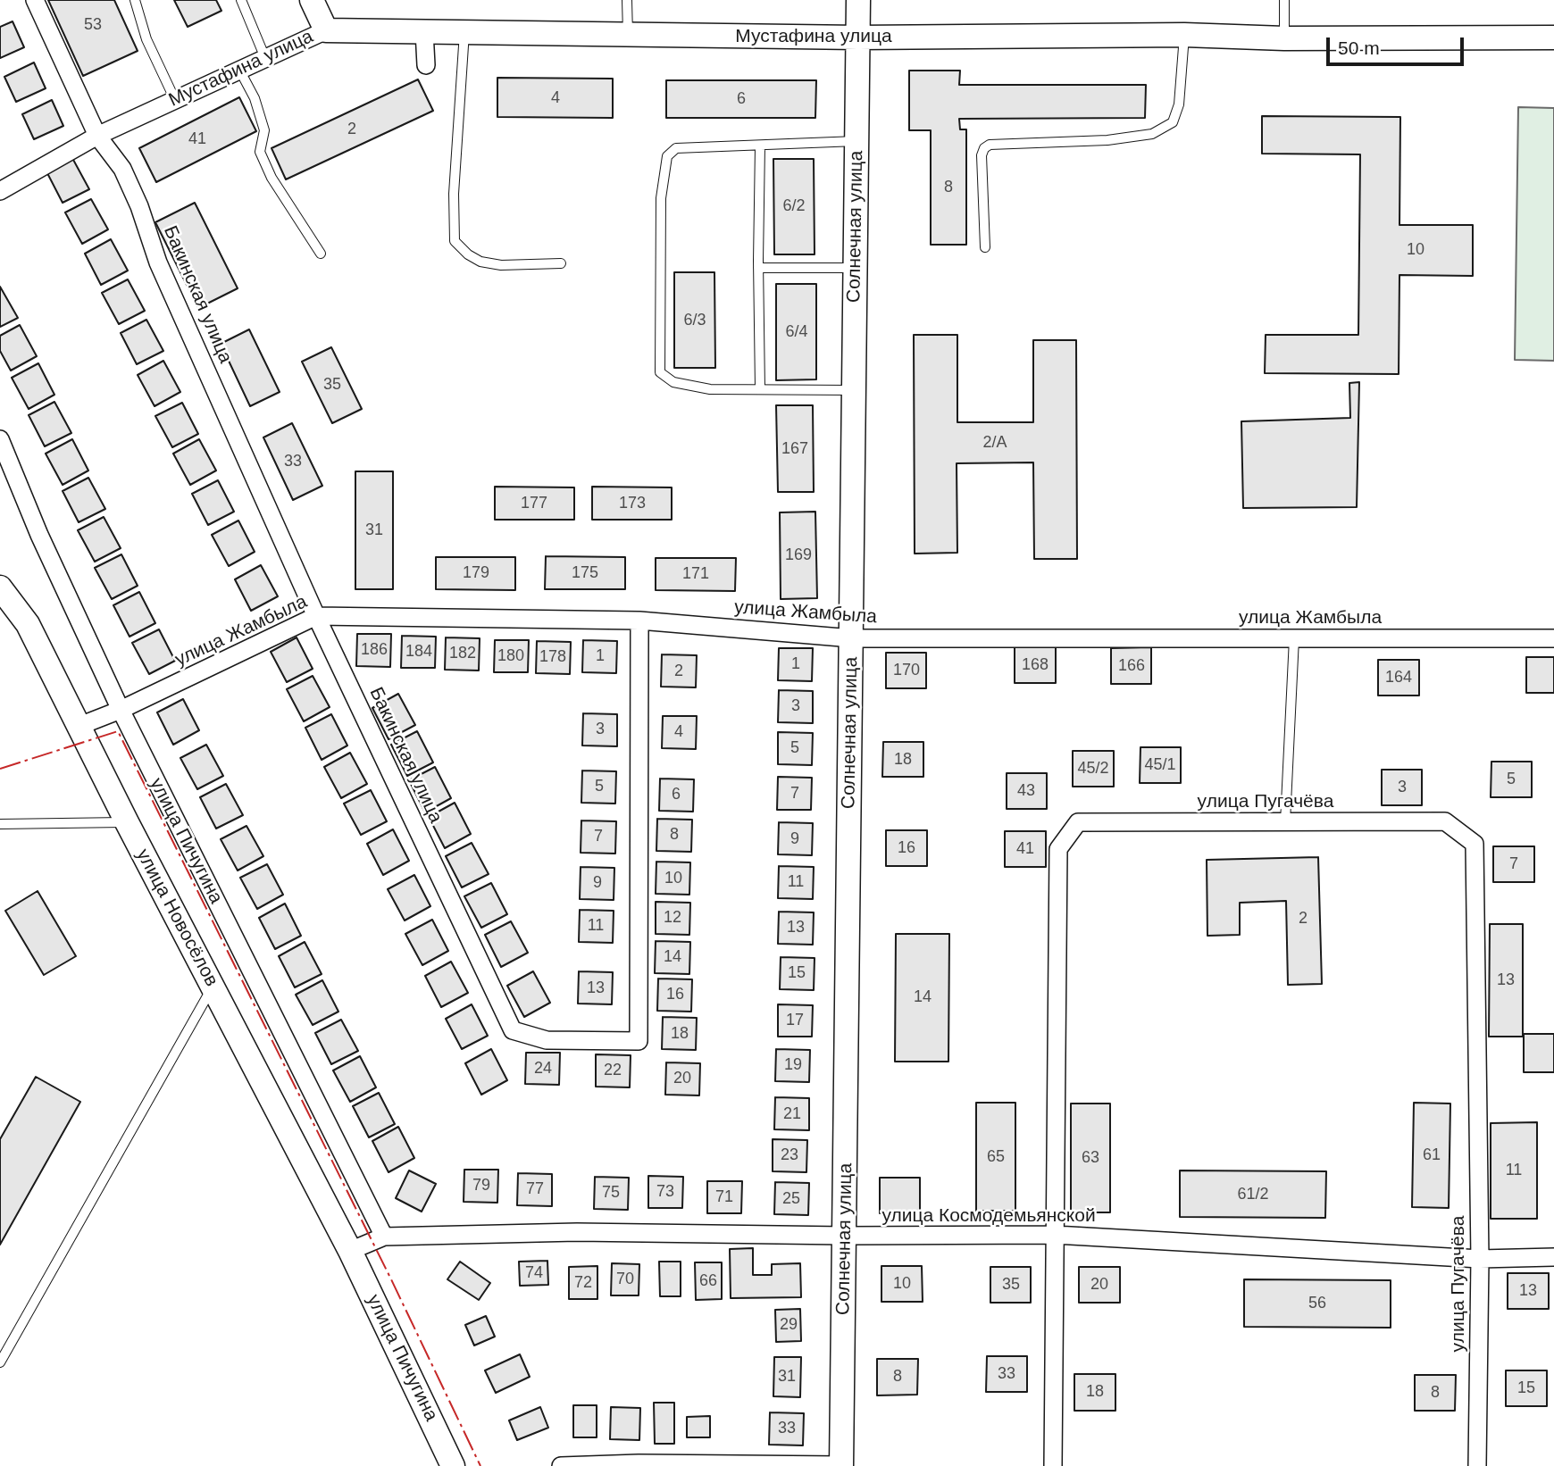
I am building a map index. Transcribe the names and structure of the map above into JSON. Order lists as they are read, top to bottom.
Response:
{
  "streets": {
    "street": [
      "Мустафина улица",
      "Солнечная улица",
      "Бакинская улица",
      "улица Жамбыла",
      "улица Пугачёва",
      "улица Пичугина",
      "улица Новосёлов",
      "улица Космодемьянской"
    ]
  },
  "crossings": [
    ["Мустафина улица", "Солнечная улица"],
    ["Мустафина улица", "Бакинская улица"],
    ["Солнечная улица", "улица Жамбыла"],
    ["Солнечная улица", "улица Космодемьянской"],
    ["Бакинская улица", "улица Жамбыла"],
    ["улица Жамбыла", "улица Пичугина"],
    ["улица Жамбыла", "улица Новосёлов"],
    ["улица Пугачёва", "улица Космодемьянской"],
    ["улица Пичугина", "улица Новосёлов"],
    ["улица Пичугина", "улица Космодемьянской"],
    ["улица Новосёлов", "улица Космодемьянской"]
  ],
  "house_numbers": [
    "53",
    "4",
    "6",
    "2",
    "41",
    "8",
    "6/2",
    "10",
    "6/3",
    "6/4",
    "35",
    "2/А",
    "167",
    "33",
    "177",
    "173",
    "31",
    "169",
    "179",
    "175",
    "171",
    "186",
    "184",
    "182",
    "180",
    "1",
    "178",
    "1",
    "168",
    "166",
    "170",
    "2",
    "164",
    "3",
    "3",
    "4",
    "5",
    "18",
    "45/1",
    "45/2",
    "5",
    "5",
    "3",
    "43",
    "7",
    "6",
    "8",
    "7",
    "9",
    "16",
    "41",
    "7",
    "10",
    "11",
    "9",
    "12",
    "2",
    "11",
    "13",
    "14",
    "15",
    "13",
    "13",
    "16",
    "14",
    "17",
    "18",
    "19",
    "24",
    "22",
    "20",
    "21",
    "23",
    "61",
    "65",
    "63",
    "11",
    "79",
    "77",
    "73",
    "75",
    "61/2",
    "71",
    "25",
    "74",
    "70",
    "66",
    "72",
    "10",
    "35",
    "20",
    "13",
    "56",
    "29",
    "33",
    "31",
    "8",
    "15",
    "18",
    "8",
    "33"
  ],
  "scale_bar": "50 m"
}
